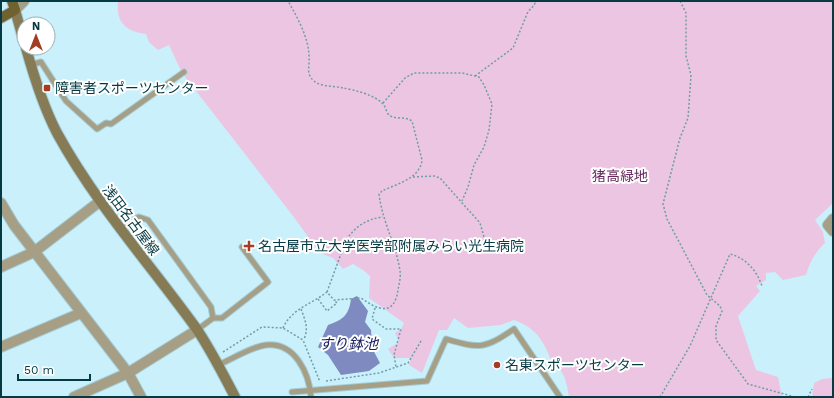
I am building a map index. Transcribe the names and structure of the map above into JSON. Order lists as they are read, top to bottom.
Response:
{
  "streets": {
    "main road": ["浅田名古屋線"]
  },
  "water": ["すり鉢池"],
  "parks": ["猪高緑地"],
  "places": {
    "transit": ["障害者スポーツセンター"],
    "health": ["名古屋市立大学医学部附属みらい光生病院"],
    "other": ["名東スポーツセンター"]
  },
  "scale_bar": "50 m",
  "north": "top"
}
